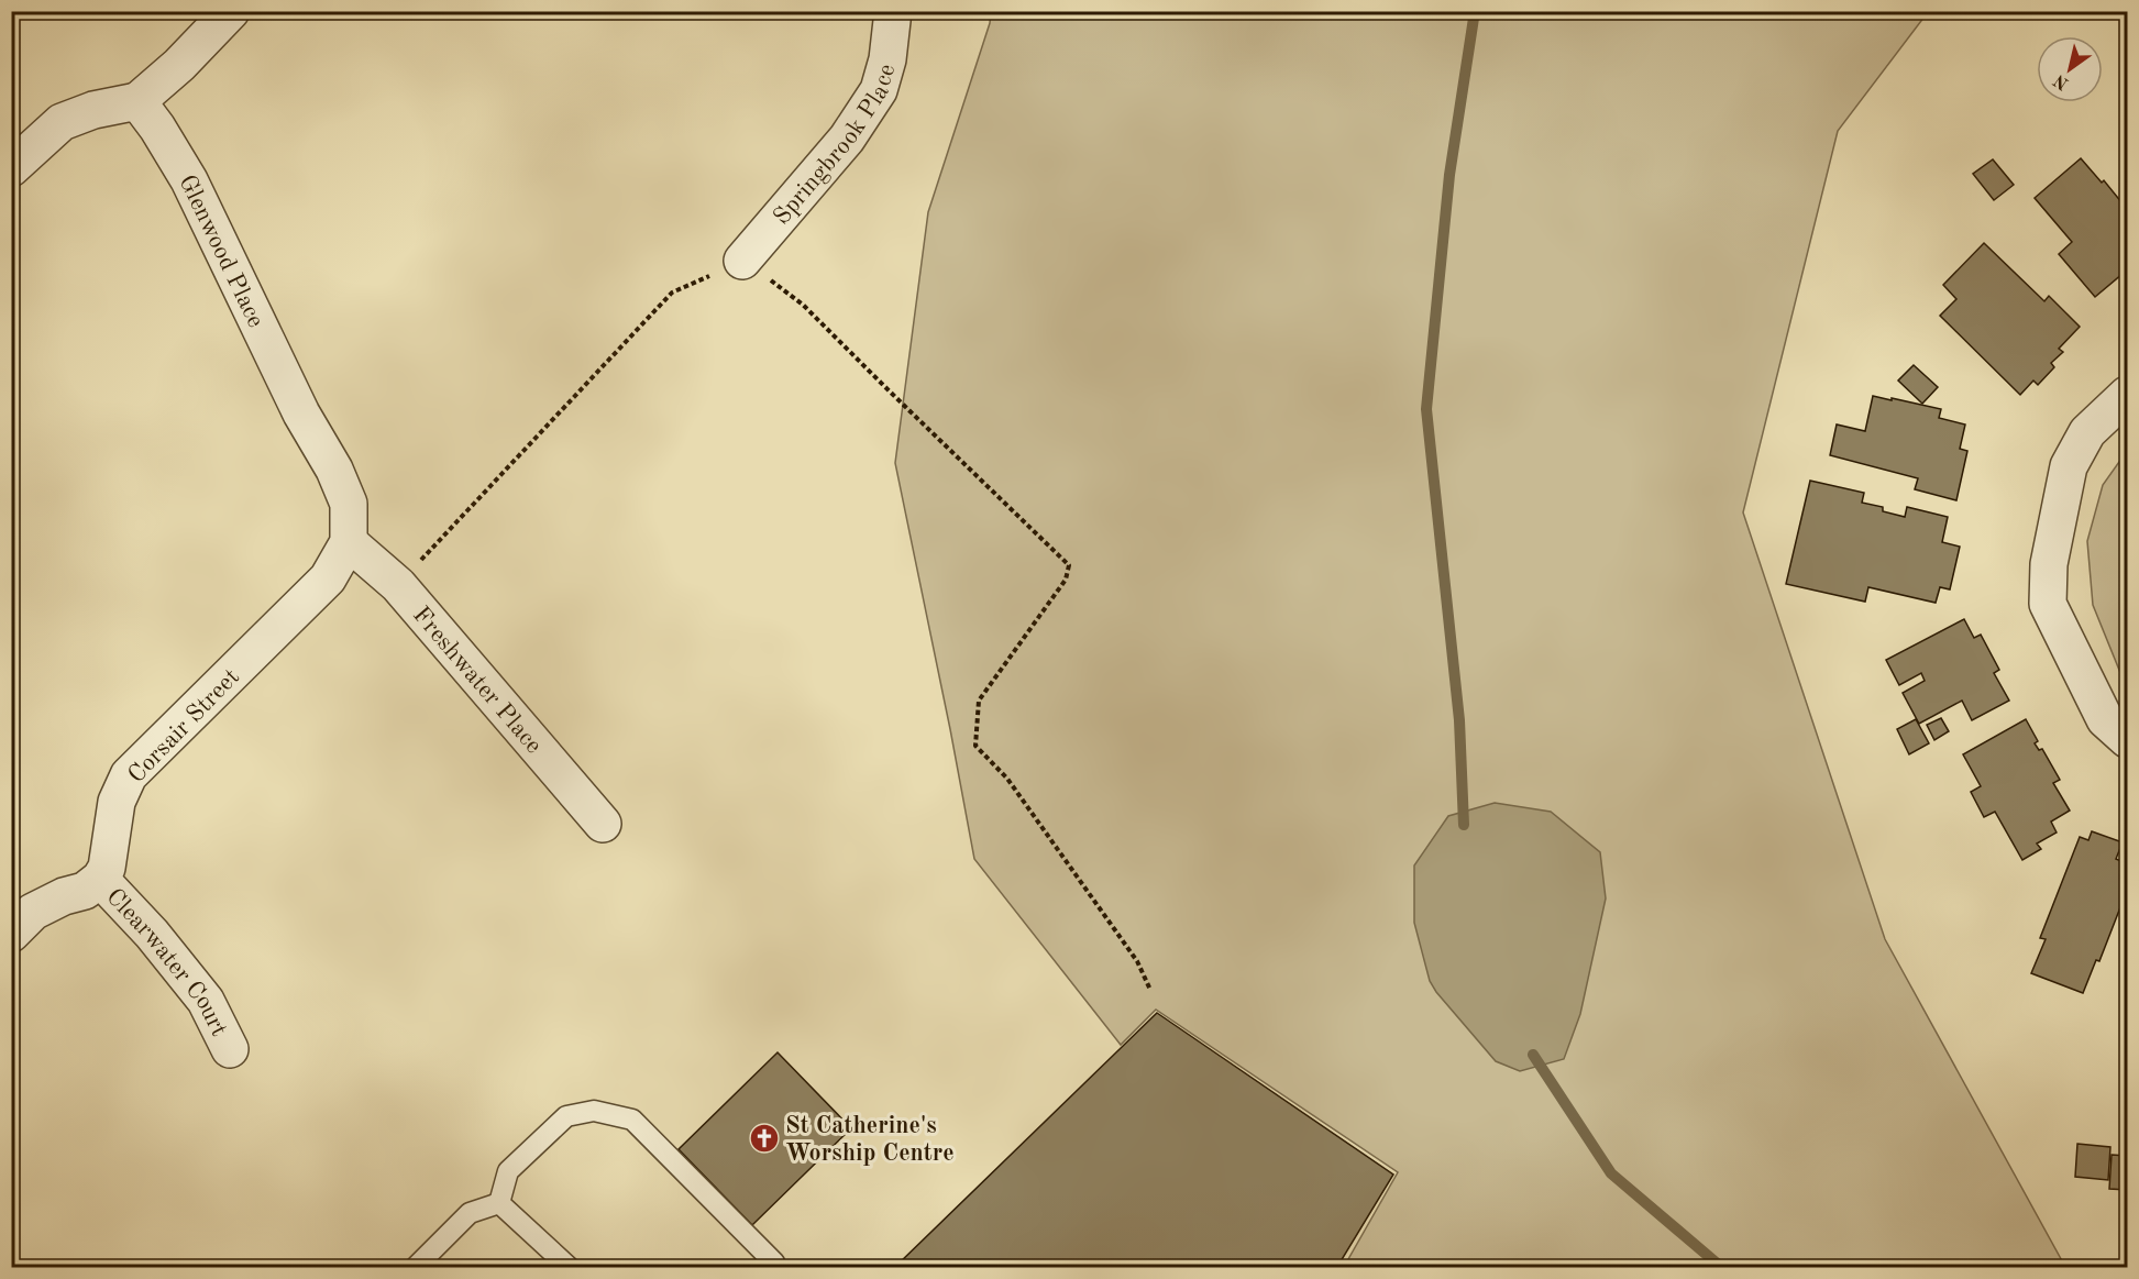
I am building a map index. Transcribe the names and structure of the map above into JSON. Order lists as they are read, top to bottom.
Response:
{
  "streets": {
    "street": [
      "Springbrook Place",
      "Glenwood Place",
      "Freshwater Place",
      "Corsair Street",
      "Clearwater Court"
    ]
  },
  "crossings": [
    ["Glenwood Place", "Freshwater Place"],
    ["Glenwood Place", "Corsair Street"],
    ["Freshwater Place", "Corsair Street"],
    ["Corsair Street", "Clearwater Court"]
  ],
  "places": {
    "church": ["St Catherine's Worship Centre"]
  },
  "north": "bottom left"
}
